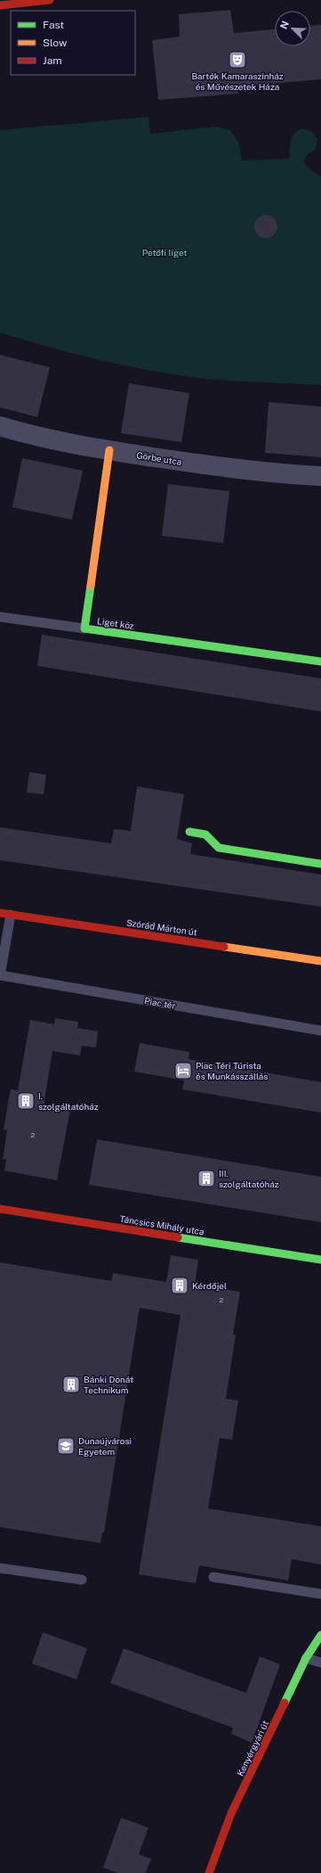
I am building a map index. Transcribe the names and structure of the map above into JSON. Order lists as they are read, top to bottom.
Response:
{
  "streets": {
    "street": [
      "Görbe utca",
      "Liget köz",
      "Szórád Márton út",
      "Táncsics Mihály utca",
      "Kenyérgyári út"
    ],
    "lane": ["Piac tér"]
  },
  "crossings": [
    ["Görbe utca", "Liget köz"]
  ],
  "parks": ["Petőfi liget"],
  "places": {
    "theatre": ["Bartók Kamaraszínház és Művészetek Háza"],
    "hotel": ["Piac Téri Túrista és Munkásszállás"],
    "building": [
      "I. szolgáltatóház",
      "III. szolgáltatóház",
      "Kérdőjel",
      "Bánki Donát Technikum"
    ],
    "school or university": ["Dunaújvárosi Egyetem"]
  },
  "house_numbers": ["2", "2"],
  "legend": ["Fast", "Slow", "Jam"],
  "north": "top left"
}
